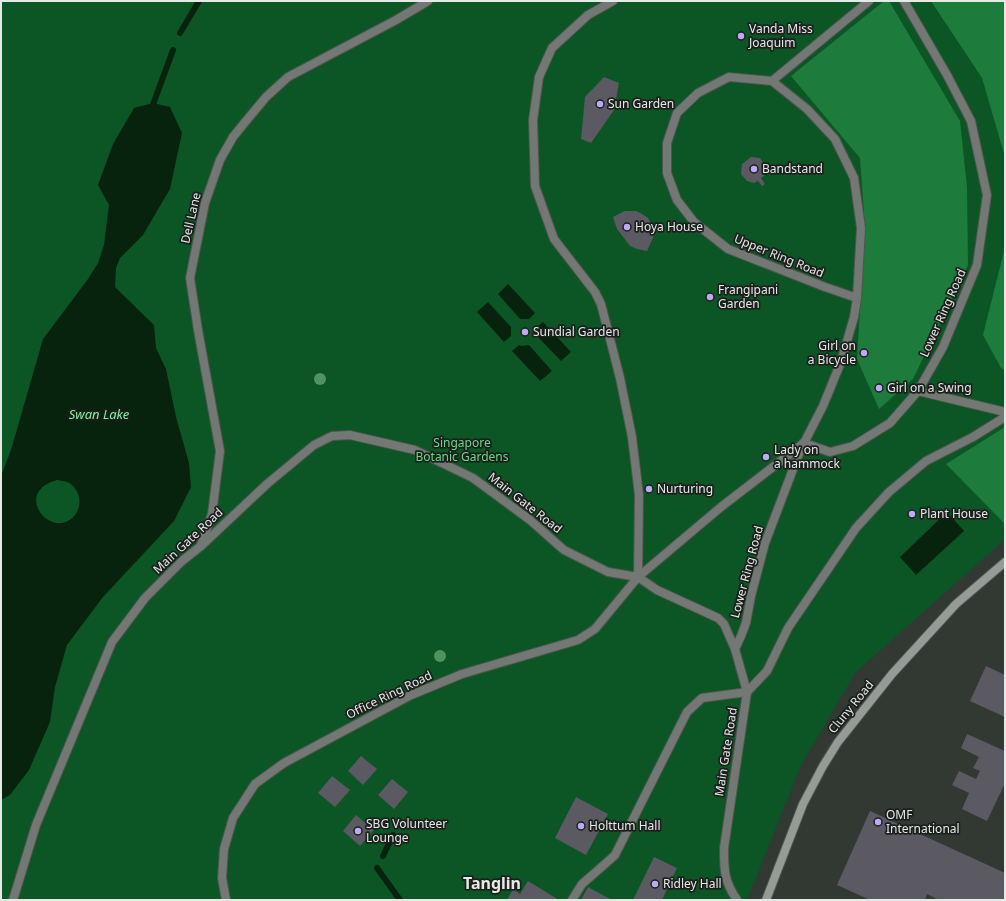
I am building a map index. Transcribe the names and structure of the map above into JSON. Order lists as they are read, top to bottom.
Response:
{
  "streets": {
    "street": ["Cluny Road"],
    "lane": [
      "Dell Lane",
      "Upper Ring Road",
      "Lower Ring Road",
      "Main Gate Road",
      "Office Ring Road"
    ]
  },
  "crossings": [
    ["Dell Lane", "Main Gate Road"],
    ["Lower Ring Road", "Main Gate Road"],
    ["Main Gate Road", "Office Ring Road"]
  ],
  "districts": ["Tanglin"],
  "water": ["Swan Lake"],
  "parks": ["Singapore Botanic Gardens"],
  "places": [
    "Vanda Miss Joaquim",
    "Sun Garden",
    "Bandstand",
    "Hoya House",
    "Frangipani Garden",
    "Sundial Garden",
    "Girl on a Bicycle",
    "Girl on a Swing",
    "Lady on a hammock",
    "Nurturing",
    "Plant House",
    "OMF International",
    "Holttum Hall",
    "SBG Volunteer Lounge",
    "Ridley Hall"
  ]
}
